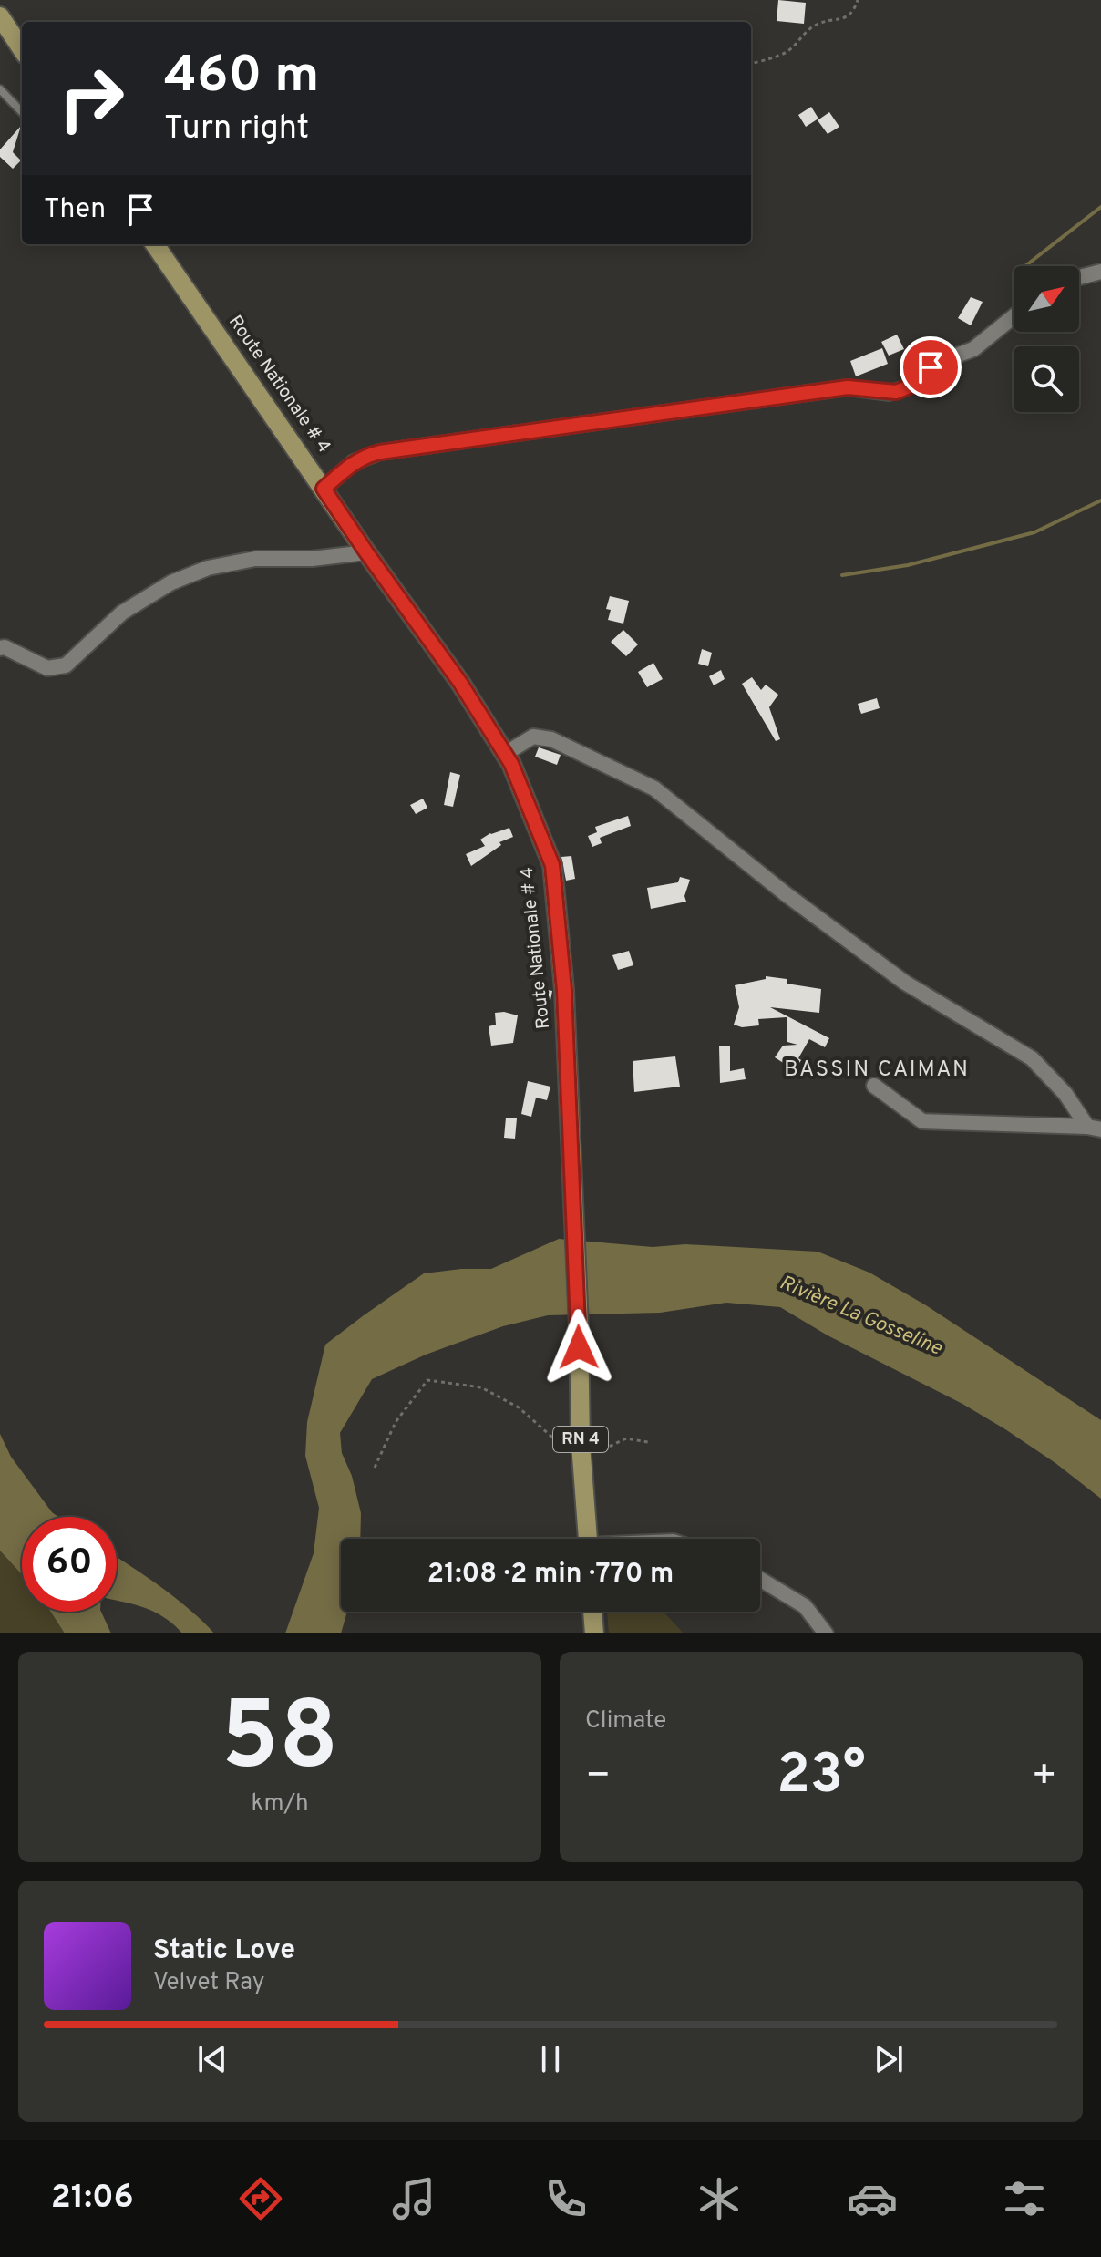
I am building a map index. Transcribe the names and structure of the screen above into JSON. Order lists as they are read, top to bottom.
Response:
{
  "streets": {
    "main road": ["Route Nationale # 4", "RN 4"]
  },
  "districts": ["BASSIN CAIMAN"],
  "water": ["Rivière La Gosseline"],
  "north": "top right",
  "page": {
    "turn": ["460 m", "Turn right"],
    "then": "Then",
    "limit": "60",
    "trip": "21:08 · 2 min · 770 m",
    "tile": [
      ["58", "km/h"],
      "Climate"
    ],
    "heat": ["−", "23°", "+"],
    "song": ["Static Love", "Velvet Ray"],
    "tabs": "21:06"
  }
}
